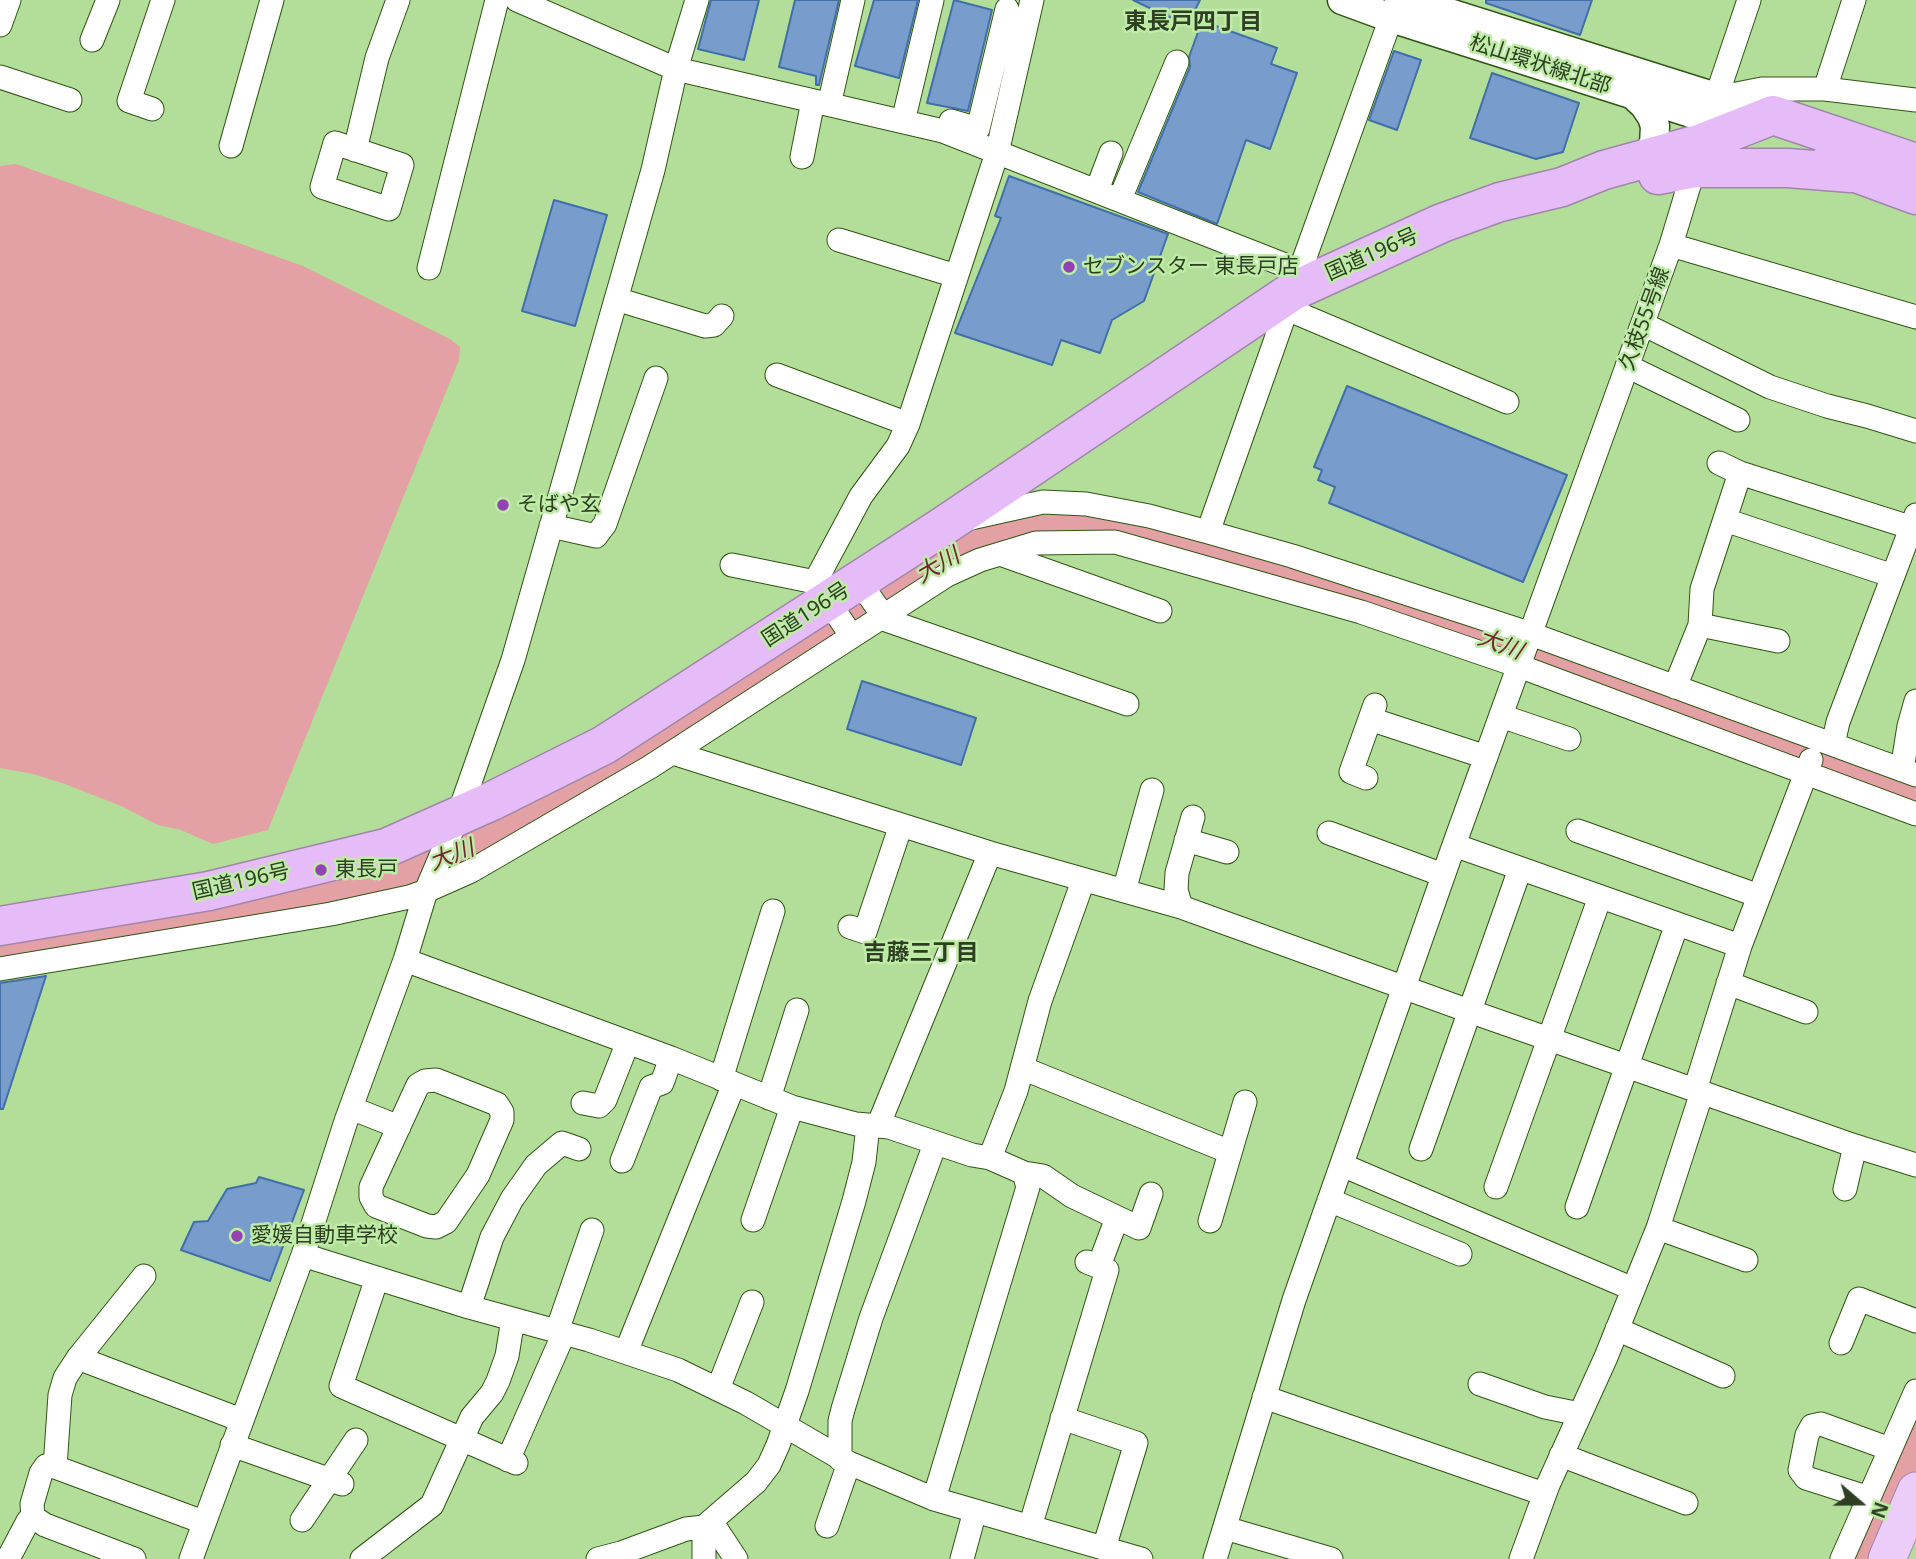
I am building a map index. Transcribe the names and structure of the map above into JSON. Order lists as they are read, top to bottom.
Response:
{
  "streets": {
    "highway": ["国道196号"],
    "street": ["松山環状線北部", "久枝55号線"]
  },
  "crossings": [
    ["松山環状線北部", "国道196号"],
    ["松山環状線北部", "久枝55号線"],
    ["国道196号", "久枝55号線"]
  ],
  "districts": ["東長戸四丁目", "吉藤三丁目"],
  "water": ["大川"],
  "places": [
    "セブンスター 東長戸店",
    "そばや玄",
    "東長戸",
    "愛媛自動車学校"
  ],
  "north": "right"
}
